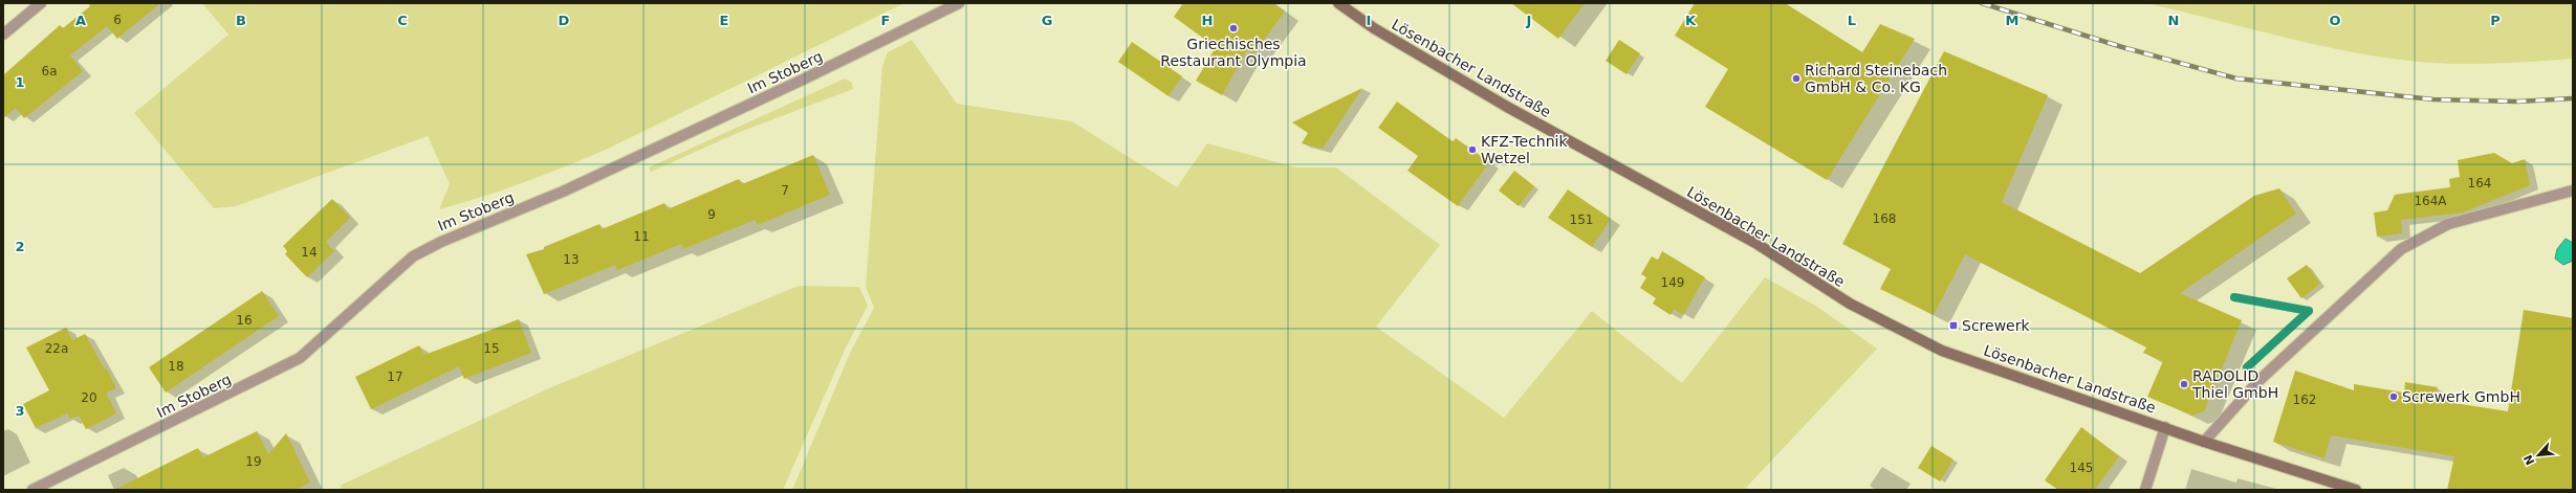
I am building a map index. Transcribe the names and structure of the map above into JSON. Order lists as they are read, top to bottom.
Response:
{
  "streets": {
    "main road": ["Lösenbacher Landstraße"],
    "street": ["Im Stoberg"]
  },
  "places": {
    "other": [
      "Griechisches Restaurant Olympia",
      "Richard Steinebach GmbH & Co. KG",
      "KFZ-Technik Wetzel",
      "RADOLID Thiel GmbH",
      "Screwerk GmbH"
    ],
    "transit": ["Screwerk"]
  },
  "house_numbers": [
    "6",
    "6a",
    "164",
    "7",
    "164A",
    "9",
    "168",
    "151",
    "11",
    "14",
    "13",
    "149",
    "16",
    "22a",
    "15",
    "18",
    "17",
    "20",
    "162",
    "19",
    "145"
  ],
  "north": "bottom left",
  "grid": {
    "columns": [
      "A",
      "B",
      "C",
      "D",
      "E",
      "F",
      "G",
      "H",
      "I",
      "J",
      "K",
      "L",
      "M",
      "N",
      "O",
      "P"
    ],
    "rows": ["1", "2", "3"]
  }
}
